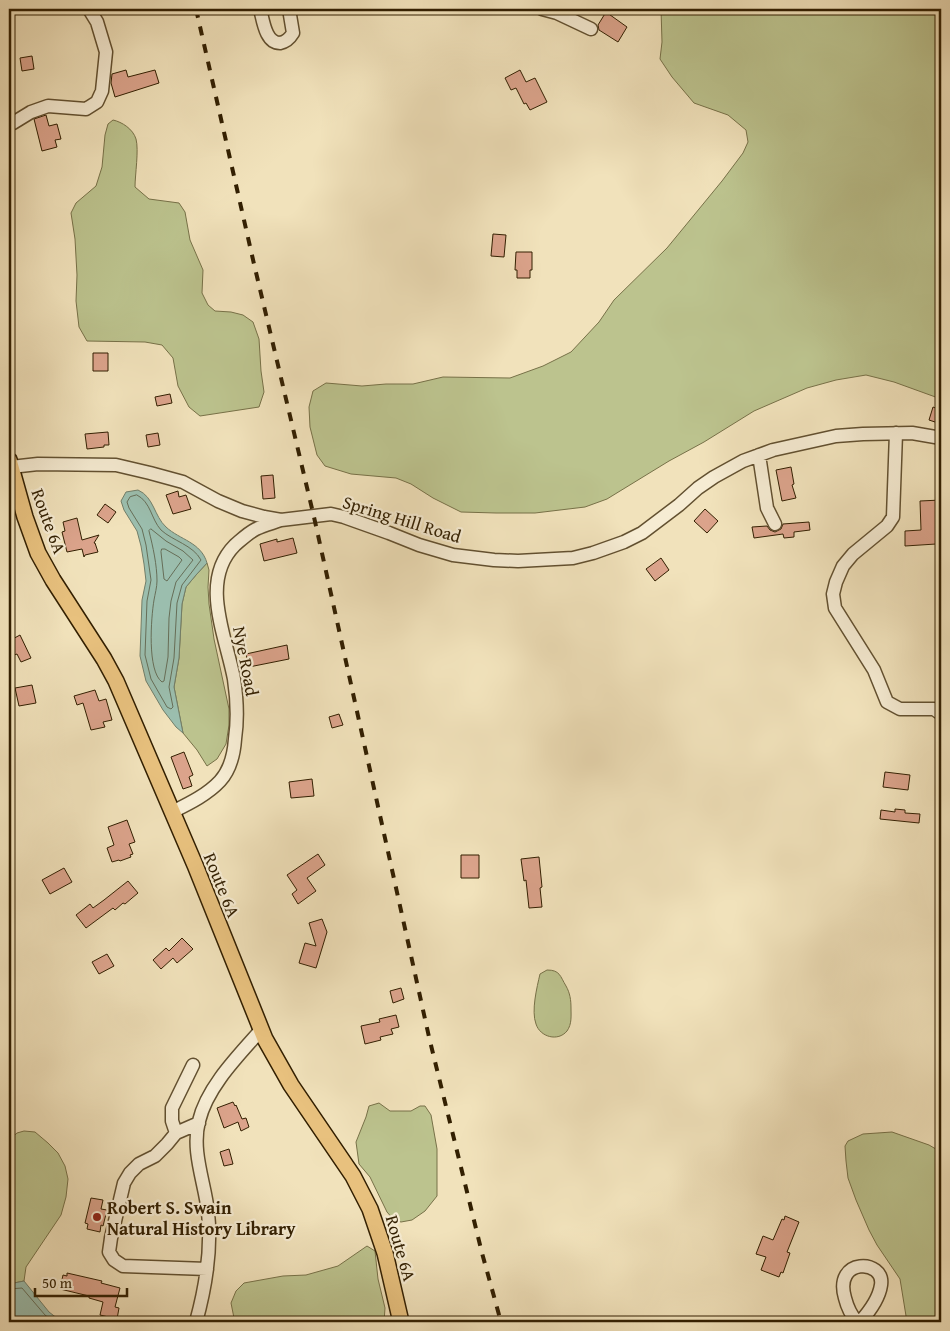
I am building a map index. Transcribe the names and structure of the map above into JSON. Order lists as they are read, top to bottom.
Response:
{
  "streets": {
    "main road": ["Route 6A"],
    "street": ["Spring Hill Road", "Nye Road"]
  },
  "crossings": [
    ["Spring Hill Road", "Route 6A"],
    ["Spring Hill Road", "Nye Road"],
    ["Route 6A", "Nye Road"]
  ],
  "places": ["Robert S. Swain Natural History Library"],
  "scale_bar": "50 m"
}
